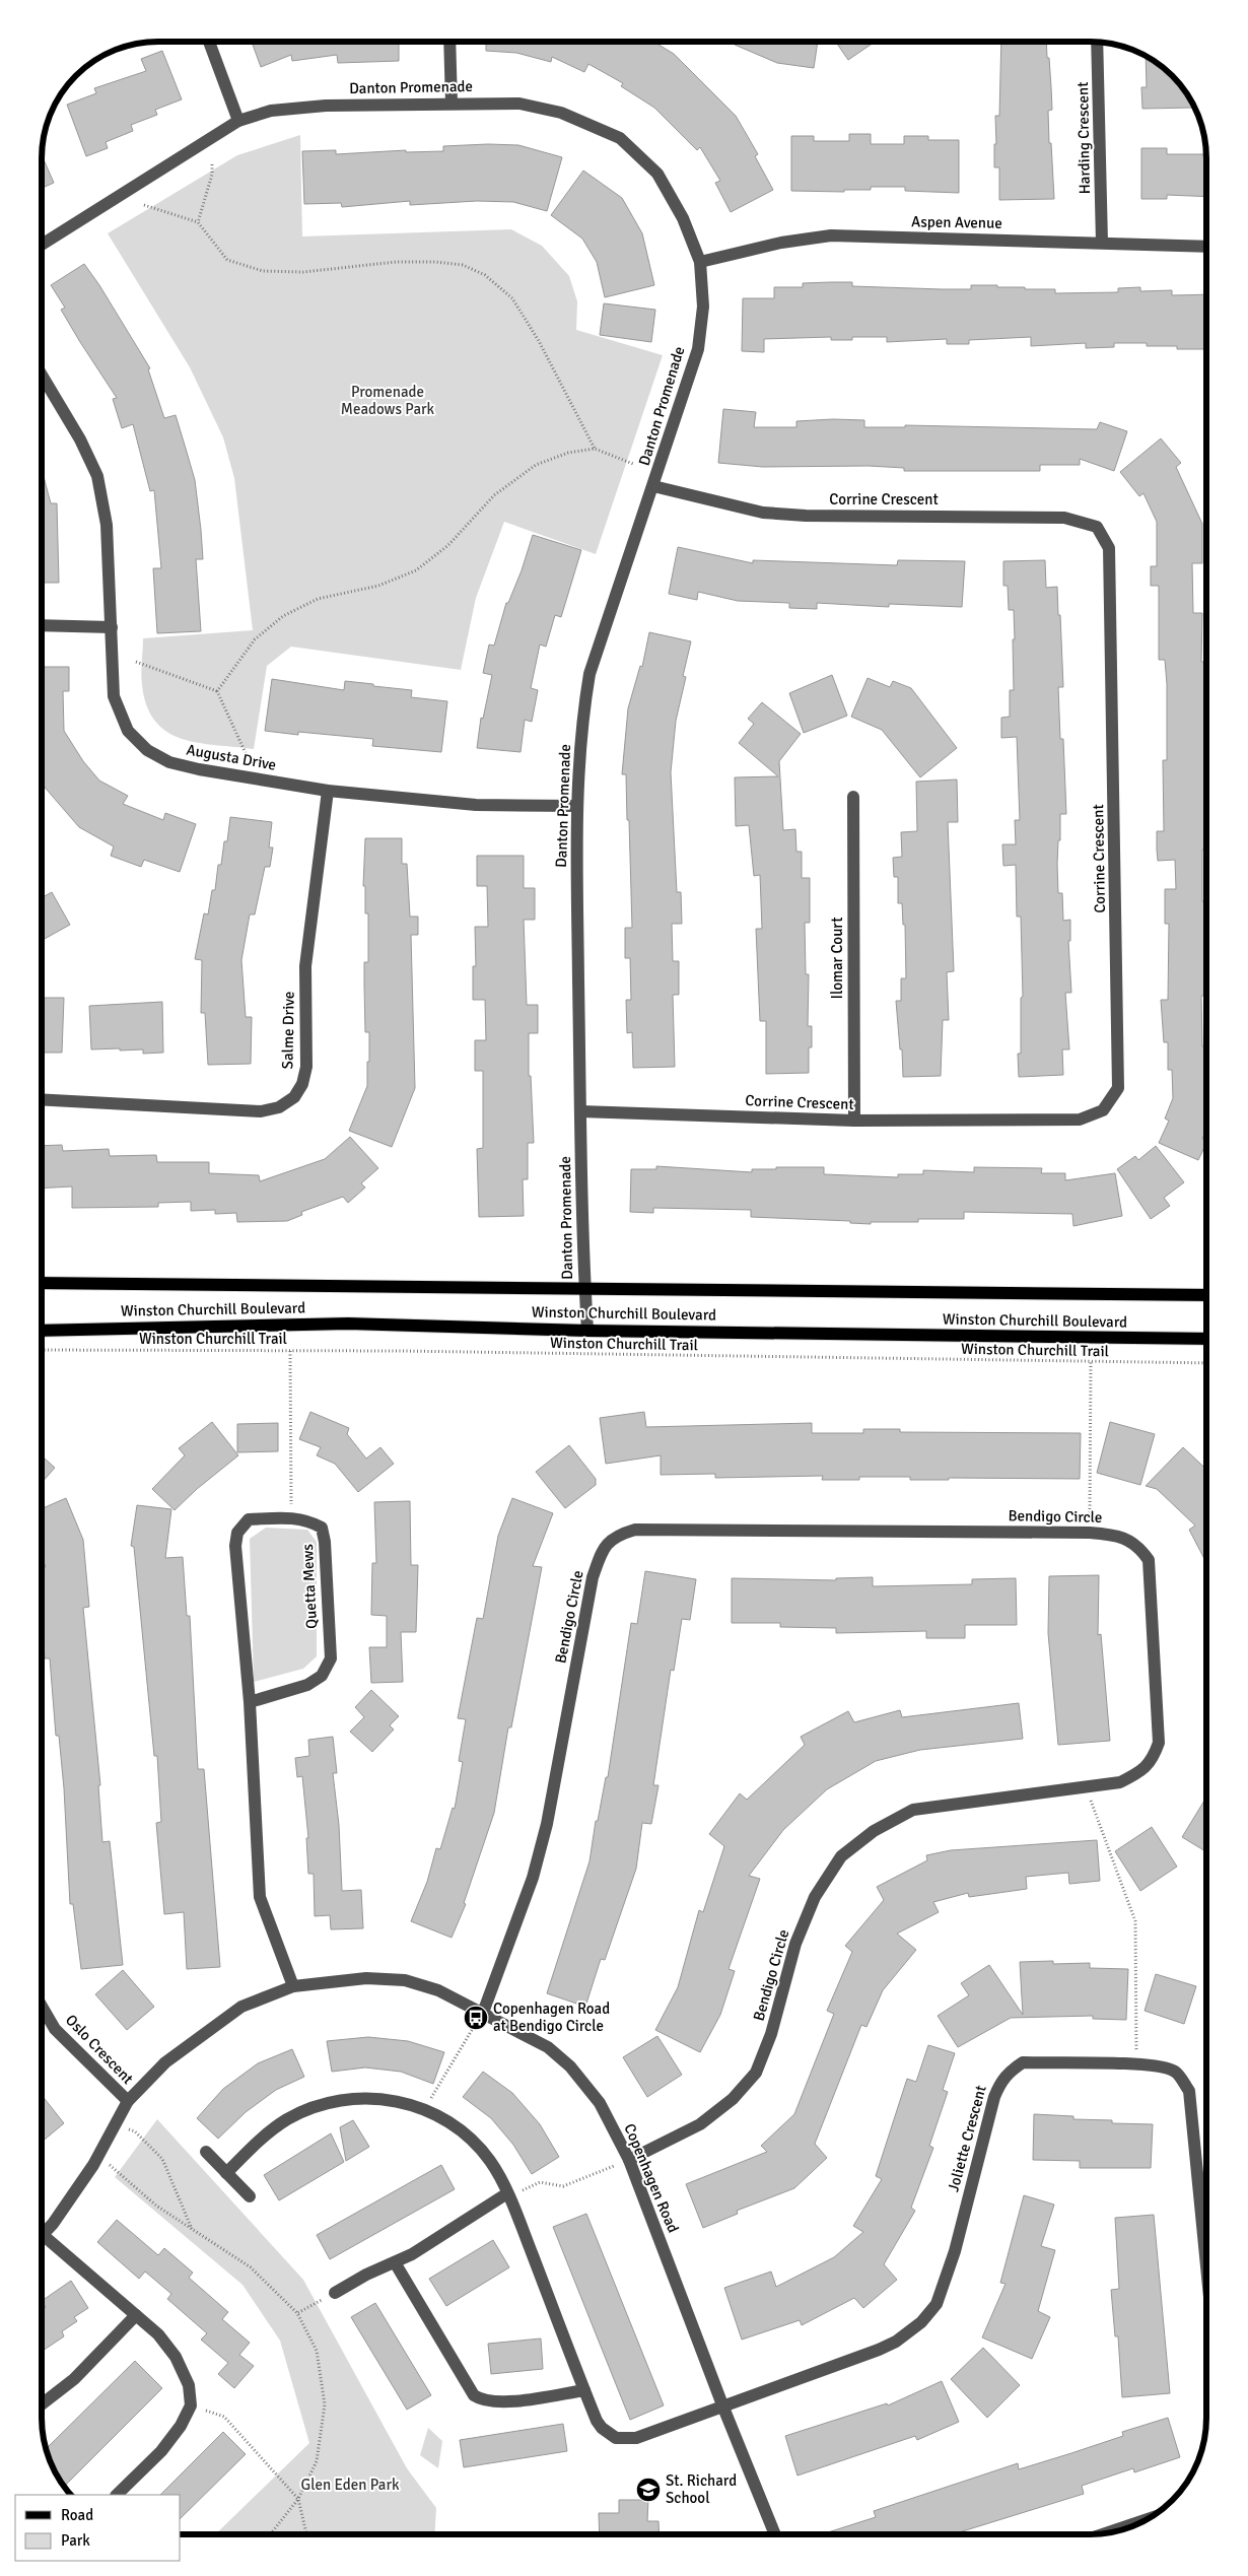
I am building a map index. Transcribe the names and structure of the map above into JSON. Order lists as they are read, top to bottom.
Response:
{
  "streets": {
    "main road": ["Winston Churchill Boulevard"],
    "street": [
      "Danton Promenade",
      "Harding Crescent",
      "Aspen Avenue",
      "Corrine Crescent",
      "Augusta Drive",
      "Ilomar Court",
      "Salme Drive",
      "Bendigo Circle",
      "Quetta Mews",
      "Oslo Crescent",
      "Joliette Crescent",
      "Copenhagen Road"
    ],
    "path": ["Winston Churchill Trail"]
  },
  "crossings": [
    ["Danton Promenade", "Aspen Avenue"],
    ["Danton Promenade", "Corrine Crescent"],
    ["Danton Promenade", "Augusta Drive"],
    ["Danton Promenade", "Winston Churchill Boulevard"],
    ["Harding Crescent", "Aspen Avenue"],
    ["Corrine Crescent", "Ilomar Court"],
    ["Augusta Drive", "Salme Drive"],
    ["Bendigo Circle", "Copenhagen Road"],
    ["Quetta Mews", "Copenhagen Road"],
    ["Oslo Crescent", "Copenhagen Road"],
    ["Joliette Crescent", "Copenhagen Road"]
  ],
  "parks": ["Promenade Meadows Park", "Glen Eden Park"],
  "places": {
    "bus stop": ["Copenhagen Road at Bendigo Circle"],
    "school or university": ["St. Richard School"]
  },
  "legend": ["Road", "Park"]
}
